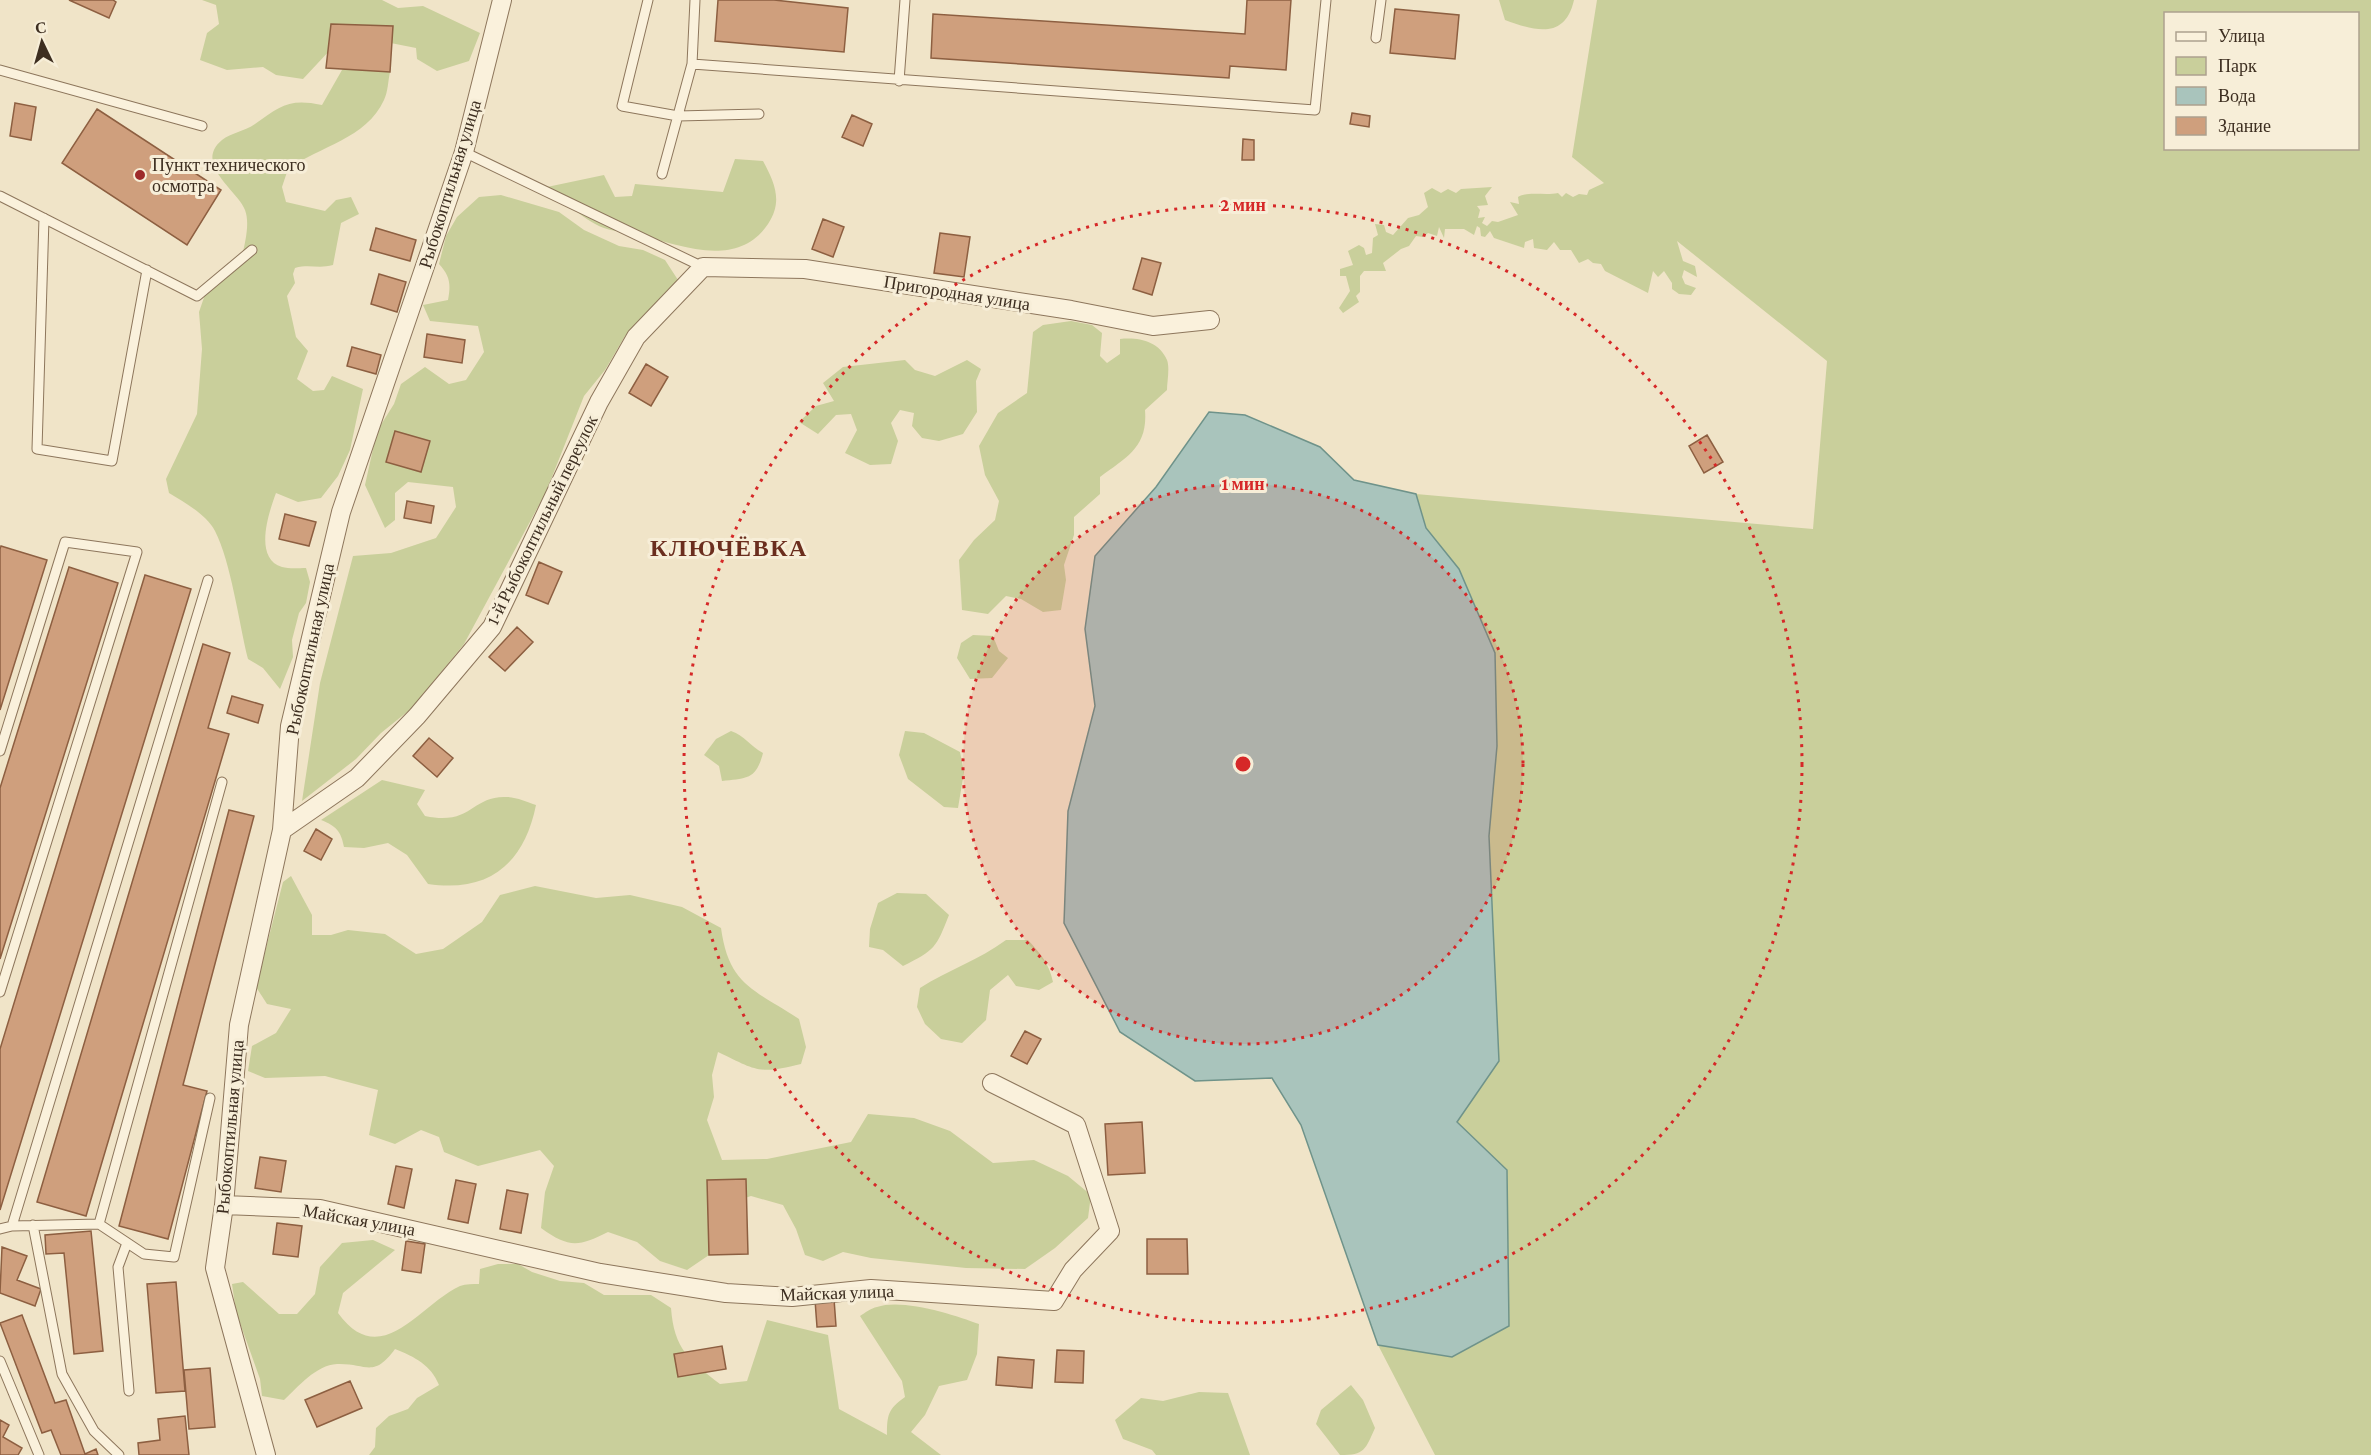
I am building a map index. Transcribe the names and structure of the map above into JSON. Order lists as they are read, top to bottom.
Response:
{
  "streets": {
    "street": [
      "Рыбокоптильная улица",
      "Пригородная улица",
      "1-й Рыбокоптильный переулок",
      "Майская улица"
    ]
  },
  "crossings": [
    ["Рыбокоптильная улица", "1-й Рыбокоптильный переулок"],
    ["Рыбокоптильная улица", "Майская улица"],
    ["Пригородная улица", "1-й Рыбокоптильный переулок"]
  ],
  "districts": ["КЛЮЧЁВКА"],
  "places": ["Пункт технического осмотра"],
  "legend": [
    "Улица",
    "Парк",
    "Вода",
    "Здание"
  ],
  "north": "top",
  "rings": ["2 мин", "1 мин"]
}
